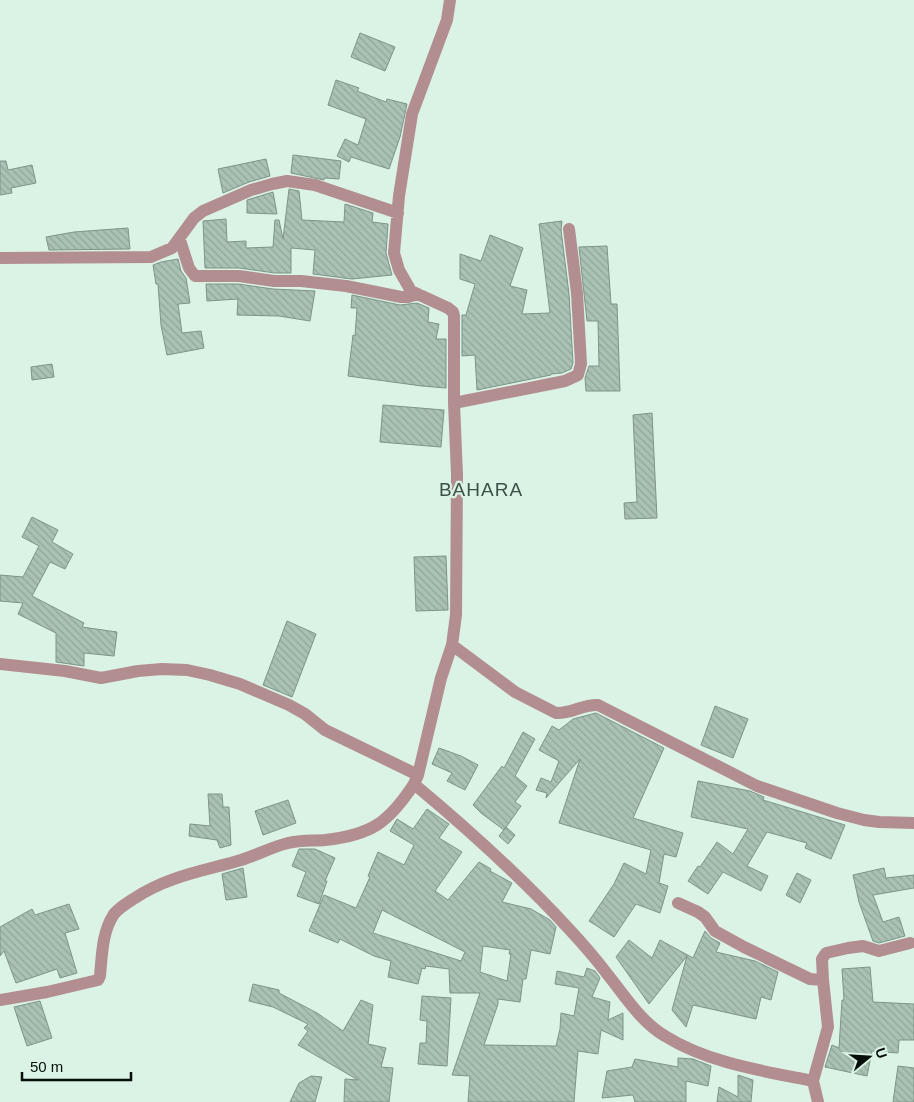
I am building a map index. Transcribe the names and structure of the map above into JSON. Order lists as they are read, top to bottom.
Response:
{
  "districts": ["BAHARA"],
  "scale_bar": "50 m",
  "north": "right"
}
